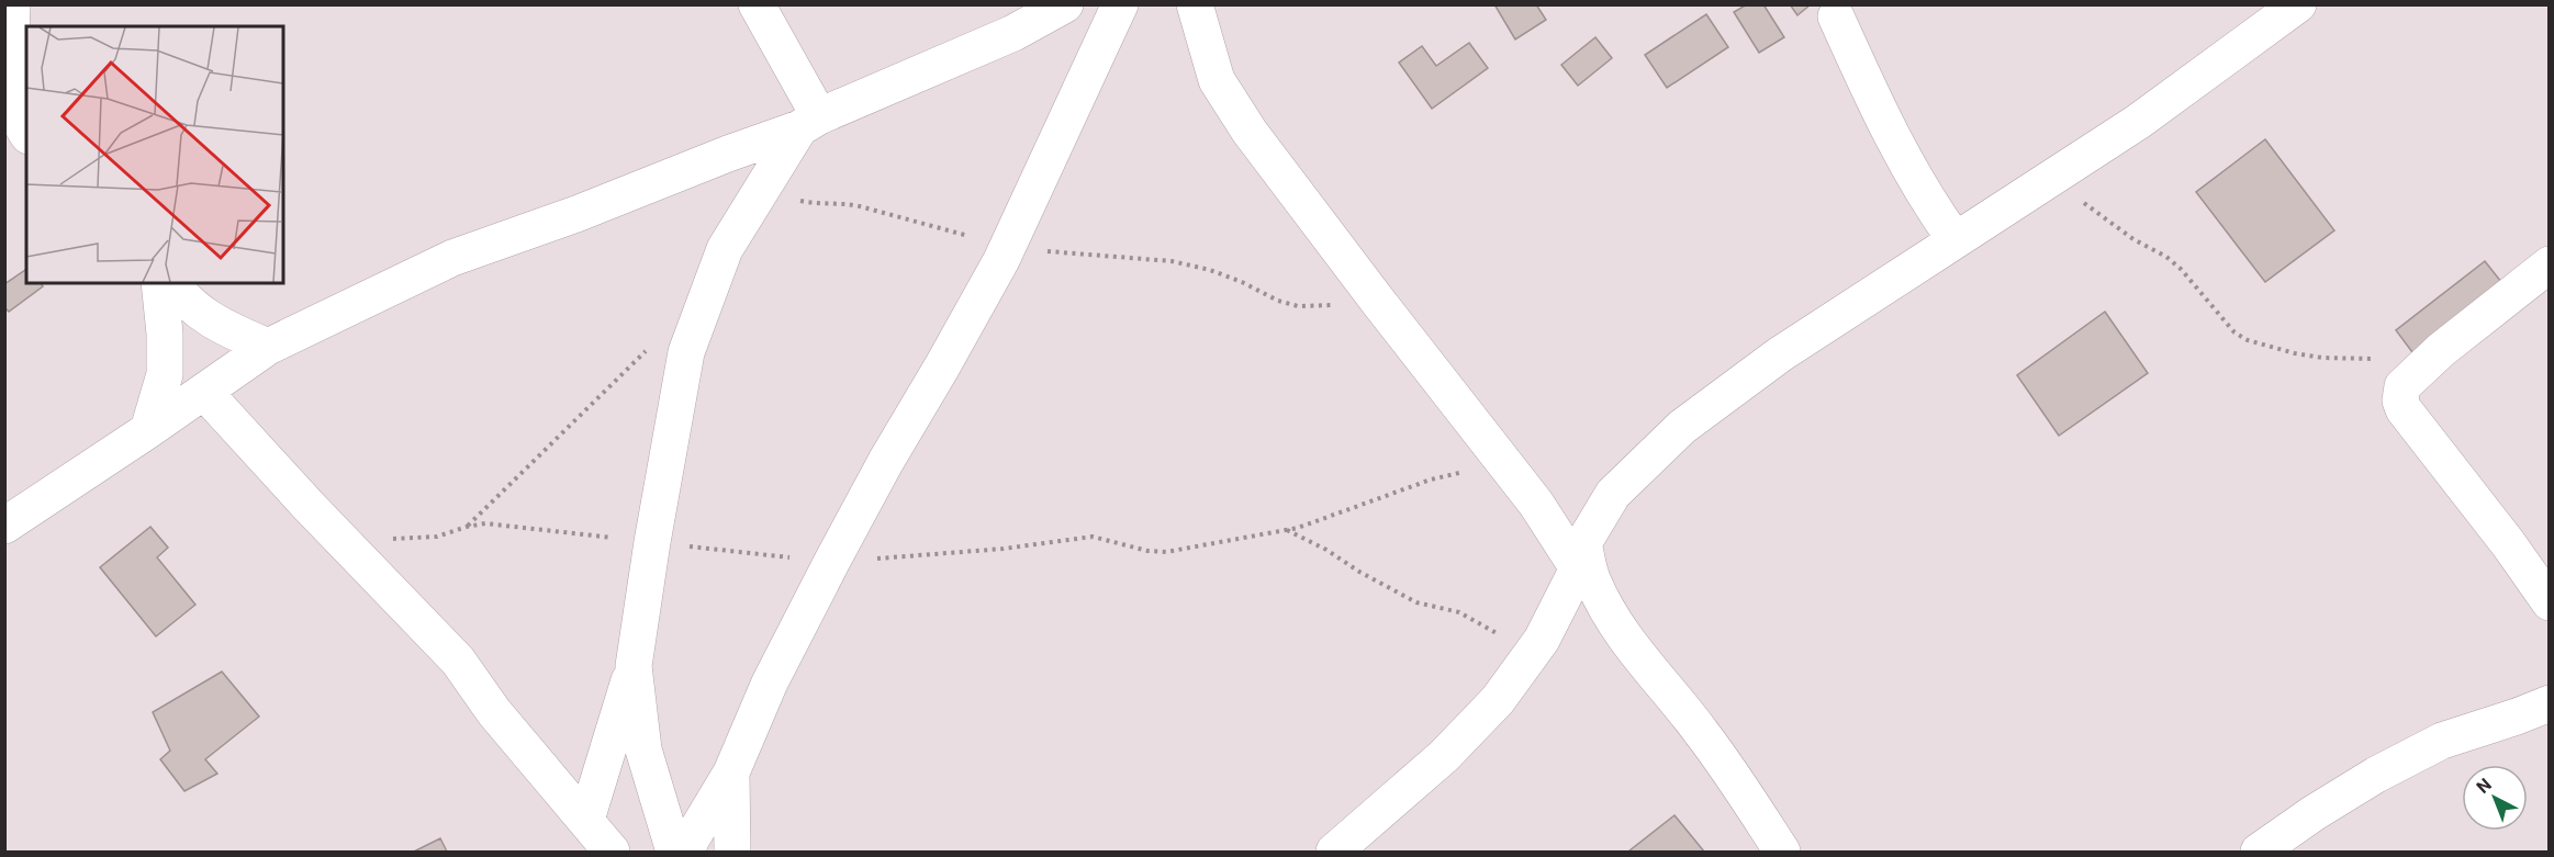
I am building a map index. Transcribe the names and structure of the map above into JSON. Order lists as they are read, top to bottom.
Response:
{
  "north": "top left"
}
